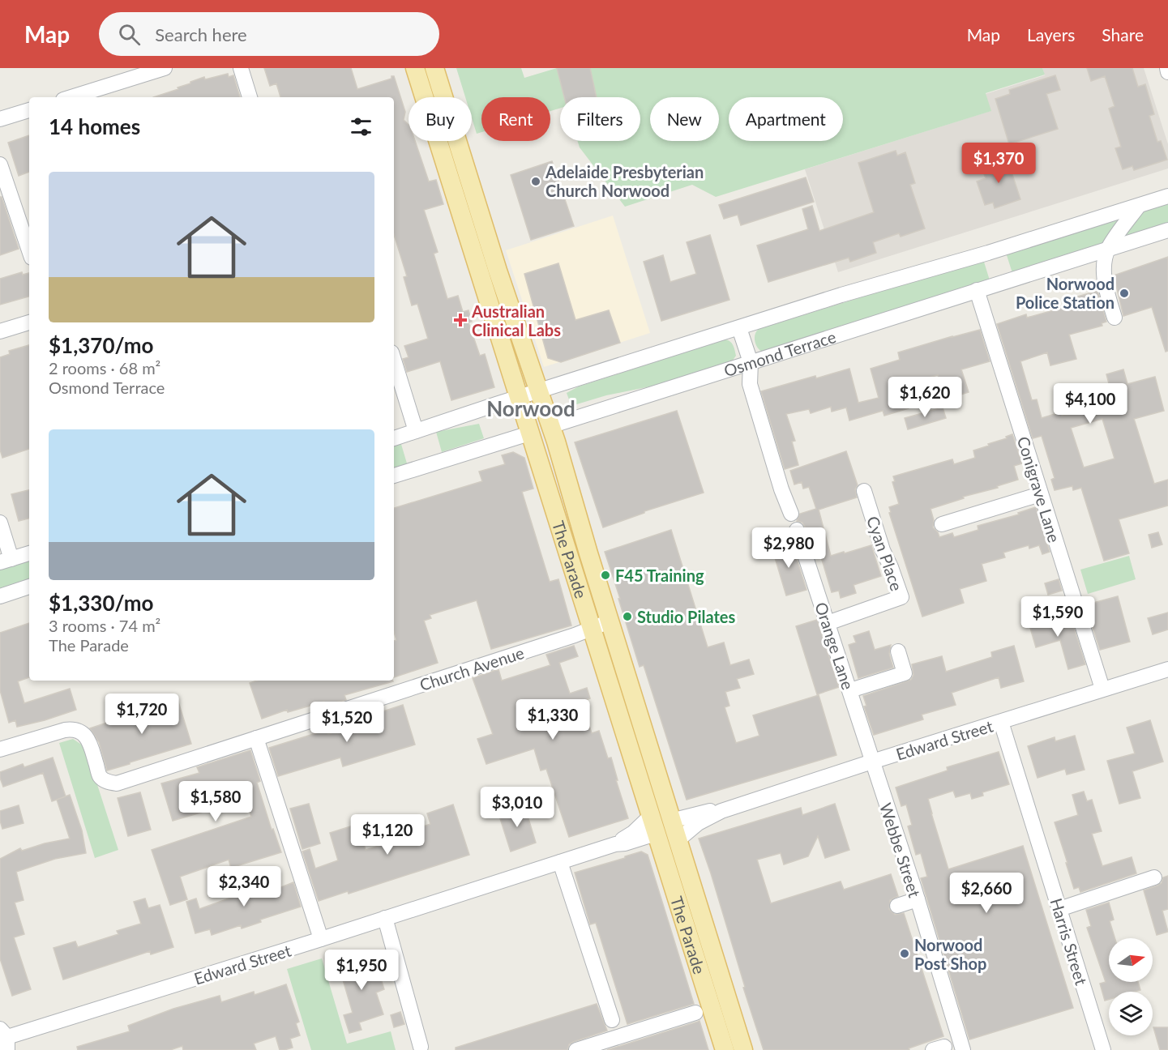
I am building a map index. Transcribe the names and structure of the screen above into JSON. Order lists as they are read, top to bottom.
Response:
{
  "streets": {
    "main road": ["Osmond Terrace", "The Parade"],
    "street": [
      "Conigrave Lane",
      "Cyan Place",
      "Orange Lane",
      "Church Avenue",
      "Edward Street",
      "Webbe Street",
      "Harris Street"
    ]
  },
  "crossings": [
    ["Osmond Terrace", "Conigrave Lane"],
    ["Osmond Terrace", "The Parade"],
    ["Conigrave Lane", "Edward Street"],
    ["Cyan Place", "Orange Lane"],
    ["The Parade", "Church Avenue"],
    ["The Parade", "Edward Street"],
    ["Orange Lane", "Edward Street"],
    ["Orange Lane", "Webbe Street"],
    ["Edward Street", "Webbe Street"],
    ["Edward Street", "Harris Street"]
  ],
  "districts": ["Norwood"],
  "places": {
    "other": [
      "Adelaide Presbyterian Church Norwood",
      "Norwood Police Station",
      "F45 Training",
      "Studio Pilates",
      "Norwood Post Shop"
    ],
    "health": ["Australian Clinical Labs"]
  },
  "north": "right",
  "page": {
    "header": "Map",
    "search": "Search here",
    "nav": ["Map", "Layers", "Share"],
    "chip": [
      "Buy",
      "Rent",
      "Filters",
      "New",
      "Apartment"
    ],
    "heading": "14 homes",
    "price": [
      "$1,370",
      "$1,620",
      "$4,100",
      "$2,980",
      "$1,590",
      "$1,720",
      "$1,330",
      "$1,520",
      "$1,580",
      "$3,010",
      "$1,120",
      "$2,340",
      "$2,660",
      "$1,950"
    ],
    "list": [
      {
        "name": "$1,370/mo",
        "note": "2 rooms · 68 m² · Osmond Terrace"
      },
      {
        "name": "$1,330/mo",
        "note": "3 rooms · 74 m² · The Parade"
      }
    ]
  }
}
